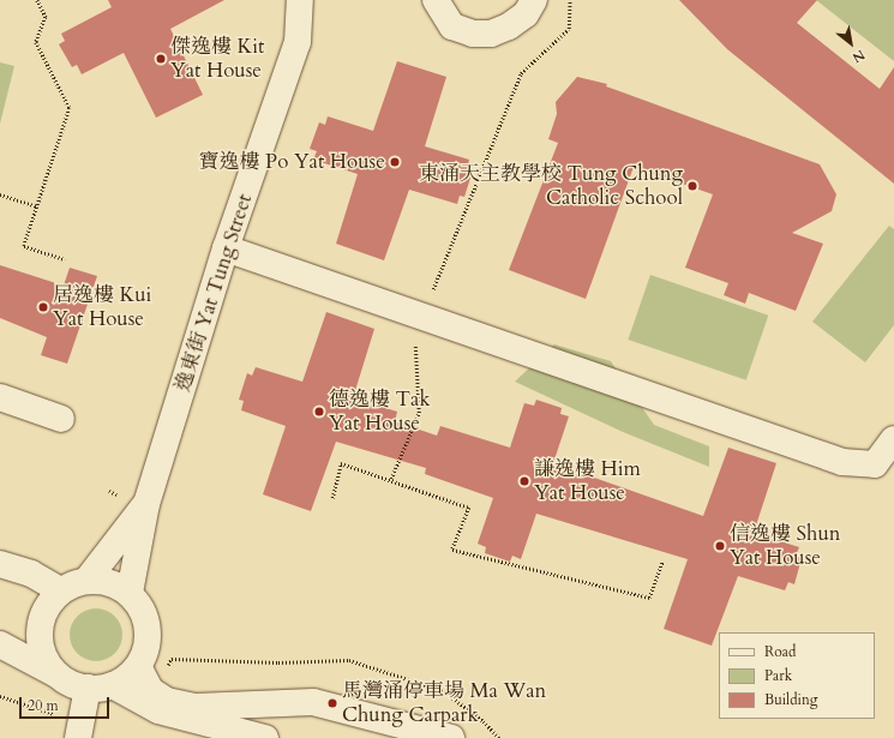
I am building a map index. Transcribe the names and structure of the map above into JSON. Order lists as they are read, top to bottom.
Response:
{
  "streets": {
    "street": ["逸東街 Yat Tung Street"]
  },
  "places": [
    "傑逸樓 Kit Yat House",
    "寶逸樓 Po Yat House",
    "東涌天主教學校 Tung Chung Catholic School",
    "居逸樓 Kui Yat House",
    "德逸樓 Tak Yat House",
    "謙逸樓 Him Yat House",
    "信逸樓 Shun Yat House",
    "馬灣涌停車場 Ma Wan Chung Carpark"
  ],
  "legend": ["Road", "Park", "Building"],
  "scale_bar": "20 m",
  "north": "bottom right"
}
